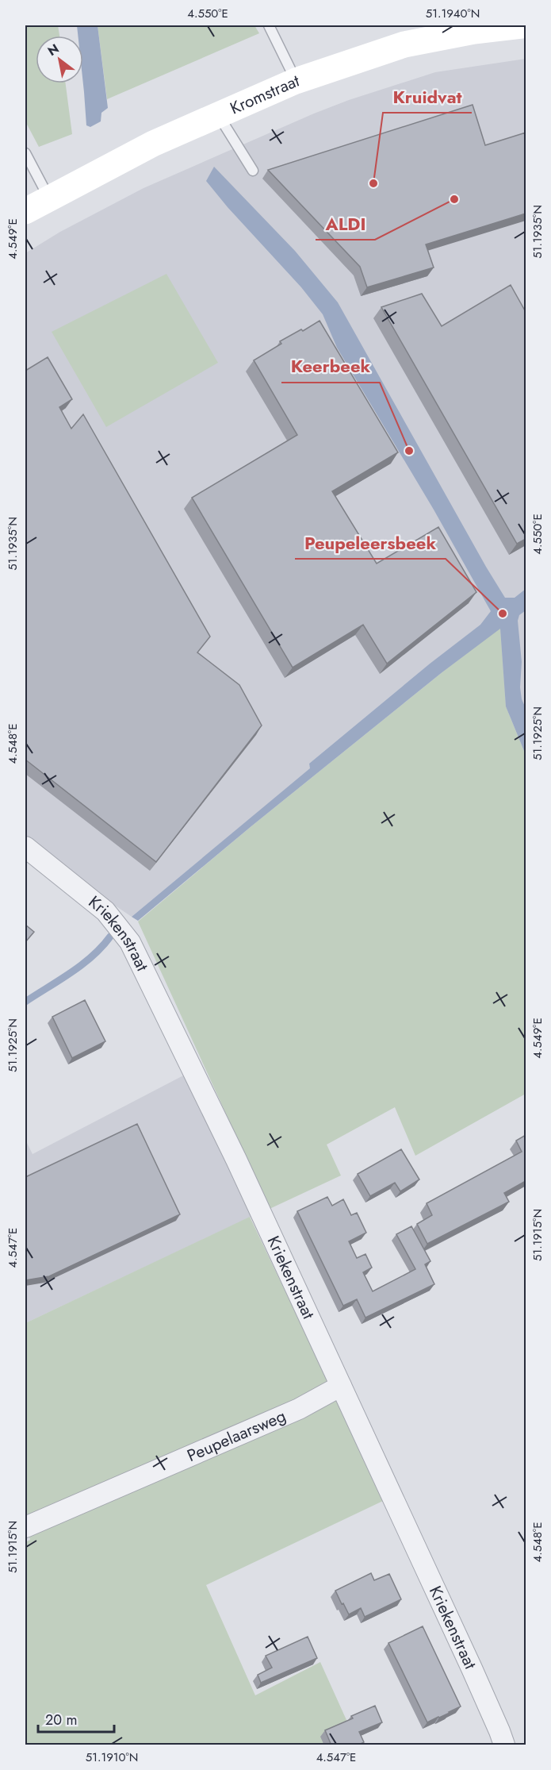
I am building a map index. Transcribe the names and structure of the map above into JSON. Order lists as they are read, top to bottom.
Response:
{
  "streets": {
    "main road": ["Kromstraat"],
    "street": ["Kriekenstraat", "Peupelaarsweg"]
  },
  "crossings": [
    ["Kriekenstraat", "Peupelaarsweg"]
  ],
  "places": [
    "Kruidvat",
    "ALDI",
    "Keerbeek",
    "Peupeleersbeek"
  ],
  "scale_bar": "20 m",
  "north": "top left",
  "coordinates": [
    "4.550°E",
    "51.1940°N",
    "51.1935°N",
    "4.549°E",
    "51.1925°N",
    "4.548°E",
    "51.1915°N",
    "4.547°E",
    "51.1910°N"
  ]
}
